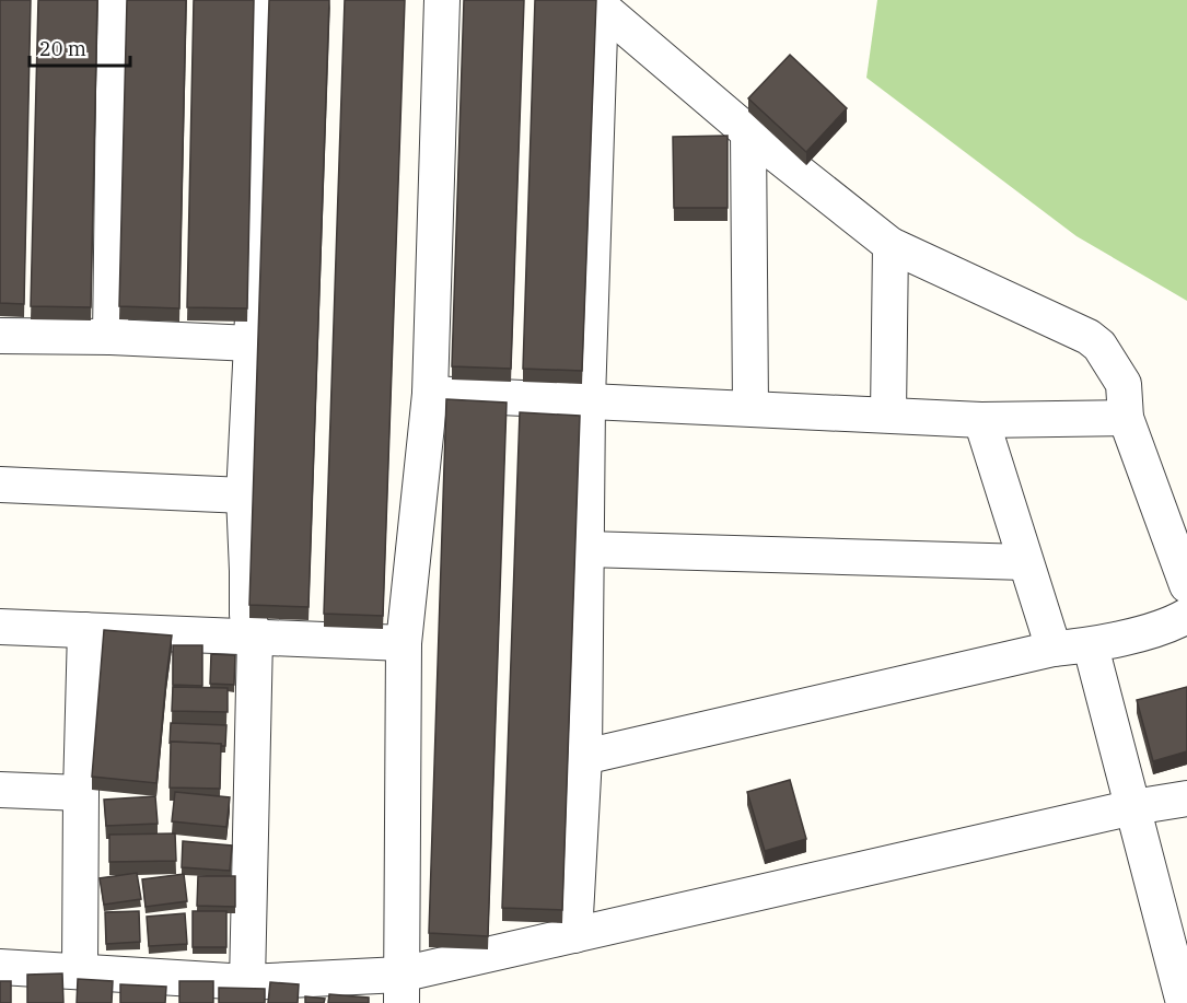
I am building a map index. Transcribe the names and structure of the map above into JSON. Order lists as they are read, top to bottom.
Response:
{
  "scale_bar": "20 m"
}
